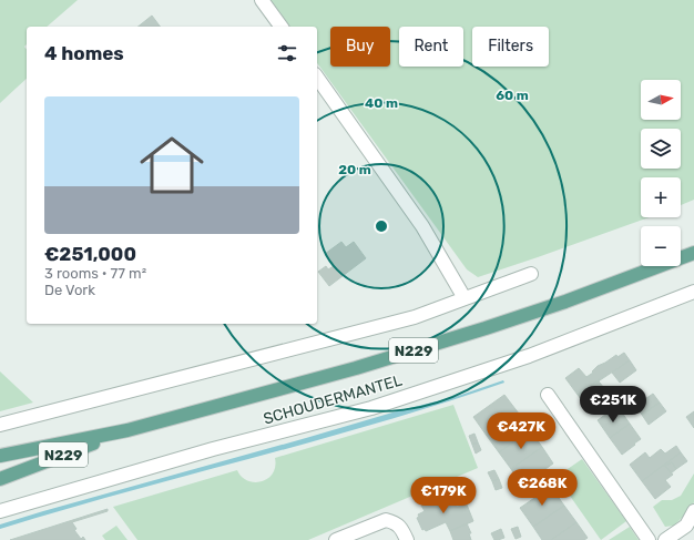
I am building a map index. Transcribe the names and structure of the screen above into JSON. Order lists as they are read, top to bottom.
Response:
{
  "streets": {
    "main road": ["N229", "SCHOUDERMANTEL"]
  },
  "north": "right",
  "page": {
    "chip": ["Buy", "Rent", "Filters"],
    "heading": "4 homes",
    "map_buttons": ["+", "−"],
    "list": [
      {
        "name": "€251,000",
        "note": "3 rooms · 77 m² · De Vork"
      }
    ],
    "price": [
      "€251K",
      "€427K",
      "€268K",
      "€179K"
    ]
  },
  "rings": ["60 m", "40 m", "20 m"]
}
